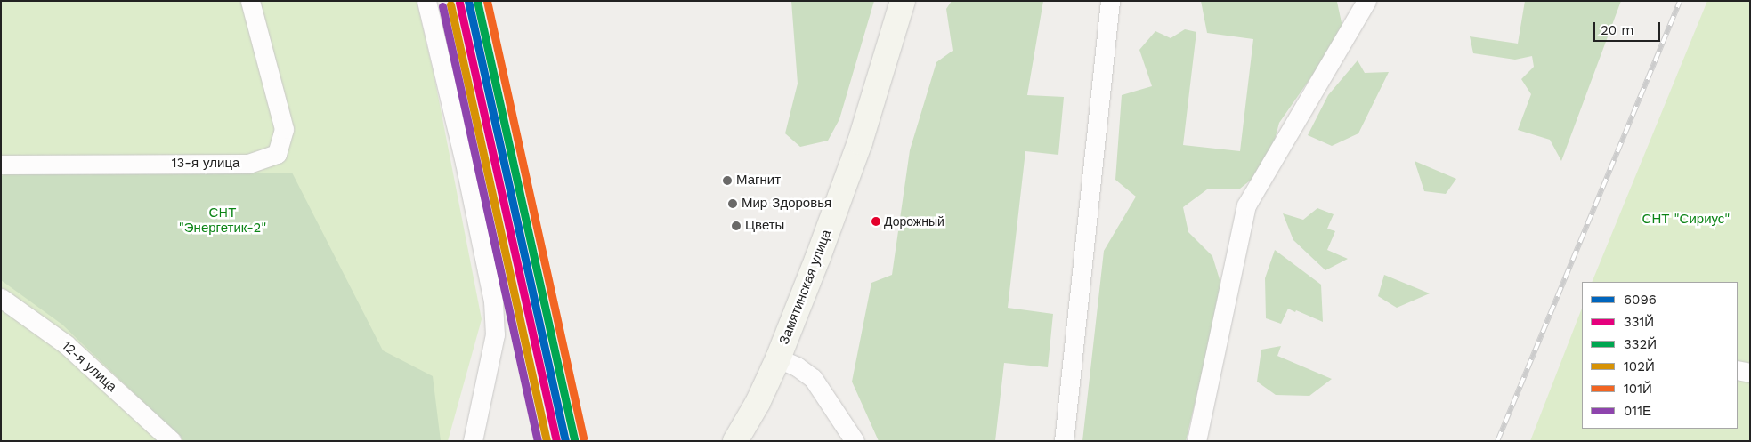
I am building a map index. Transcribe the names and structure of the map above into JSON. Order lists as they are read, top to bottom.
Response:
{
  "streets": {
    "street": ["13-я улица", "Замятинская улица", "12-я улица"]
  },
  "parks": ["СHТ \"Энергетик-2\"", "СНТ \"Сириус\""],
  "places": [
    "Магнит",
    "Мир Здоровья",
    "Дорожный",
    "Цветы"
  ],
  "lines": [
    "transit line 6096",
    "transit line 332Й",
    "transit line 101Й",
    "transit line 331Й",
    "transit line 102Й",
    "transit line 011Е"
  ],
  "legend": [
    "6096",
    "331Й",
    "332Й",
    "102Й",
    "101Й",
    "011Е"
  ],
  "scale_bar": "20 m"
}
